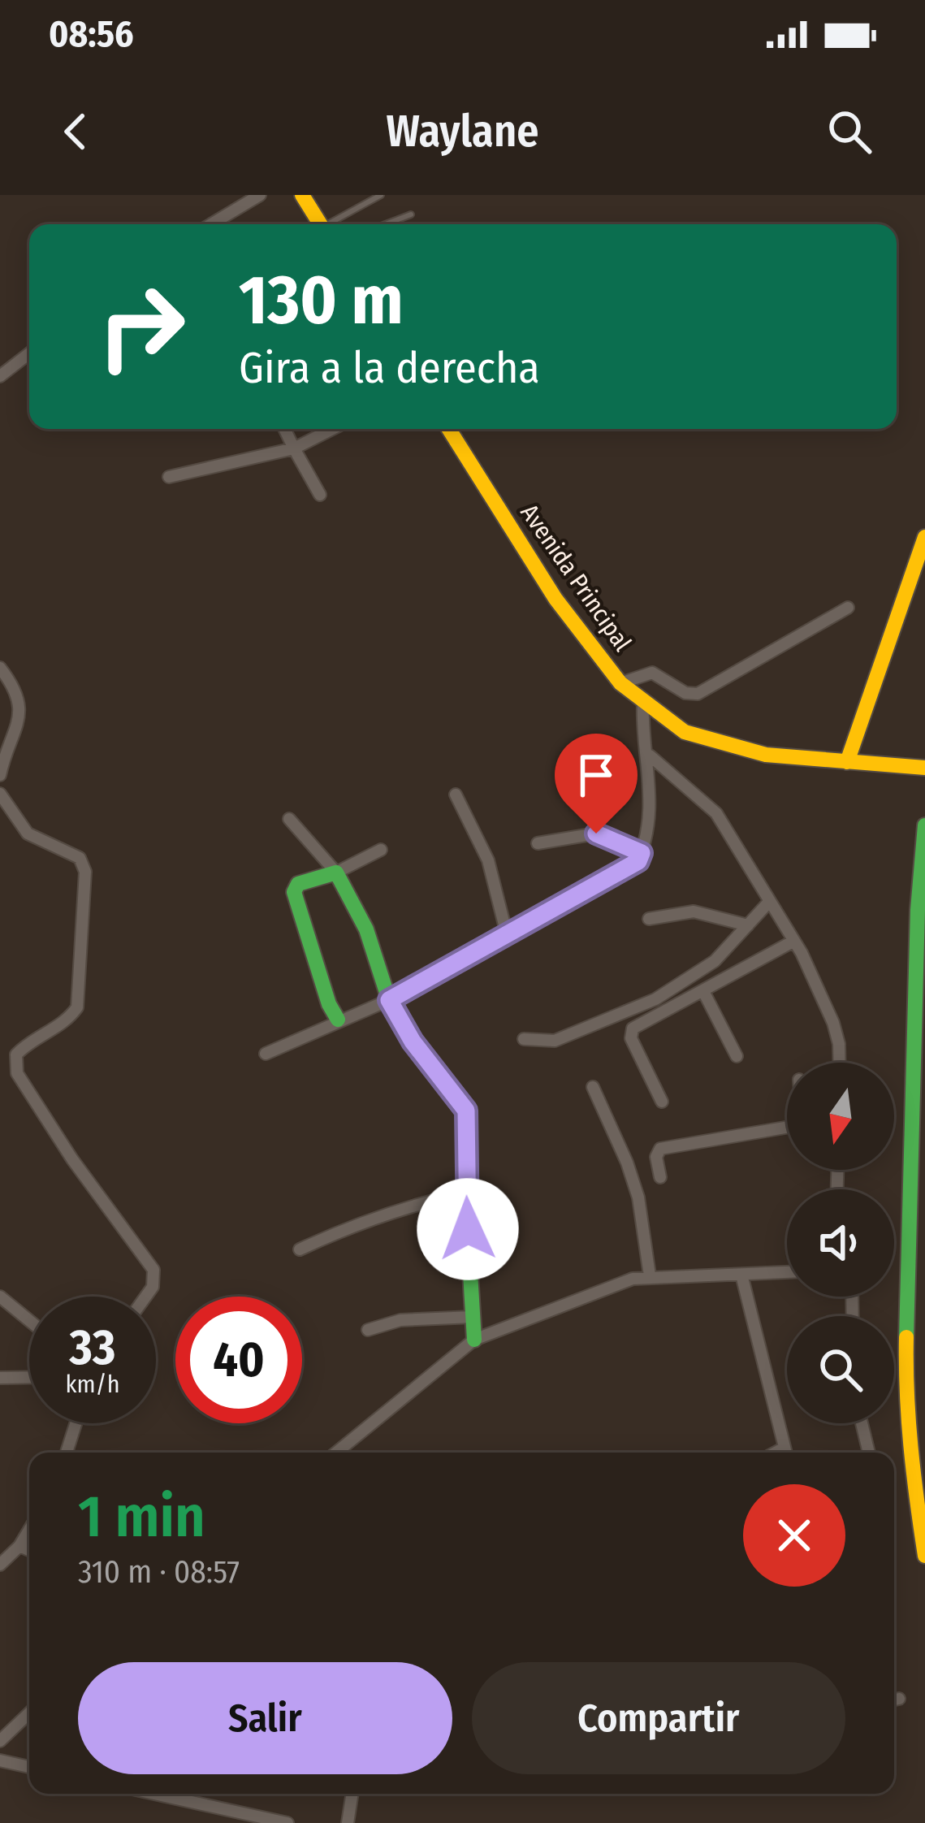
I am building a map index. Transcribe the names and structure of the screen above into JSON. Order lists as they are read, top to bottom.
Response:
{
  "streets": {
    "main road": ["Avenida Principal"]
  },
  "north": "bottom",
  "page": {
    "status": "08:56",
    "header": "Waylane",
    "turn": ["130 m", "Gira a la derecha"],
    "speed": "33 km/h",
    "limit": "40",
    "heading": ["1 min", "310 m · 08:57"],
    "buttons": ["Salir", "Compartir"]
  }
}
